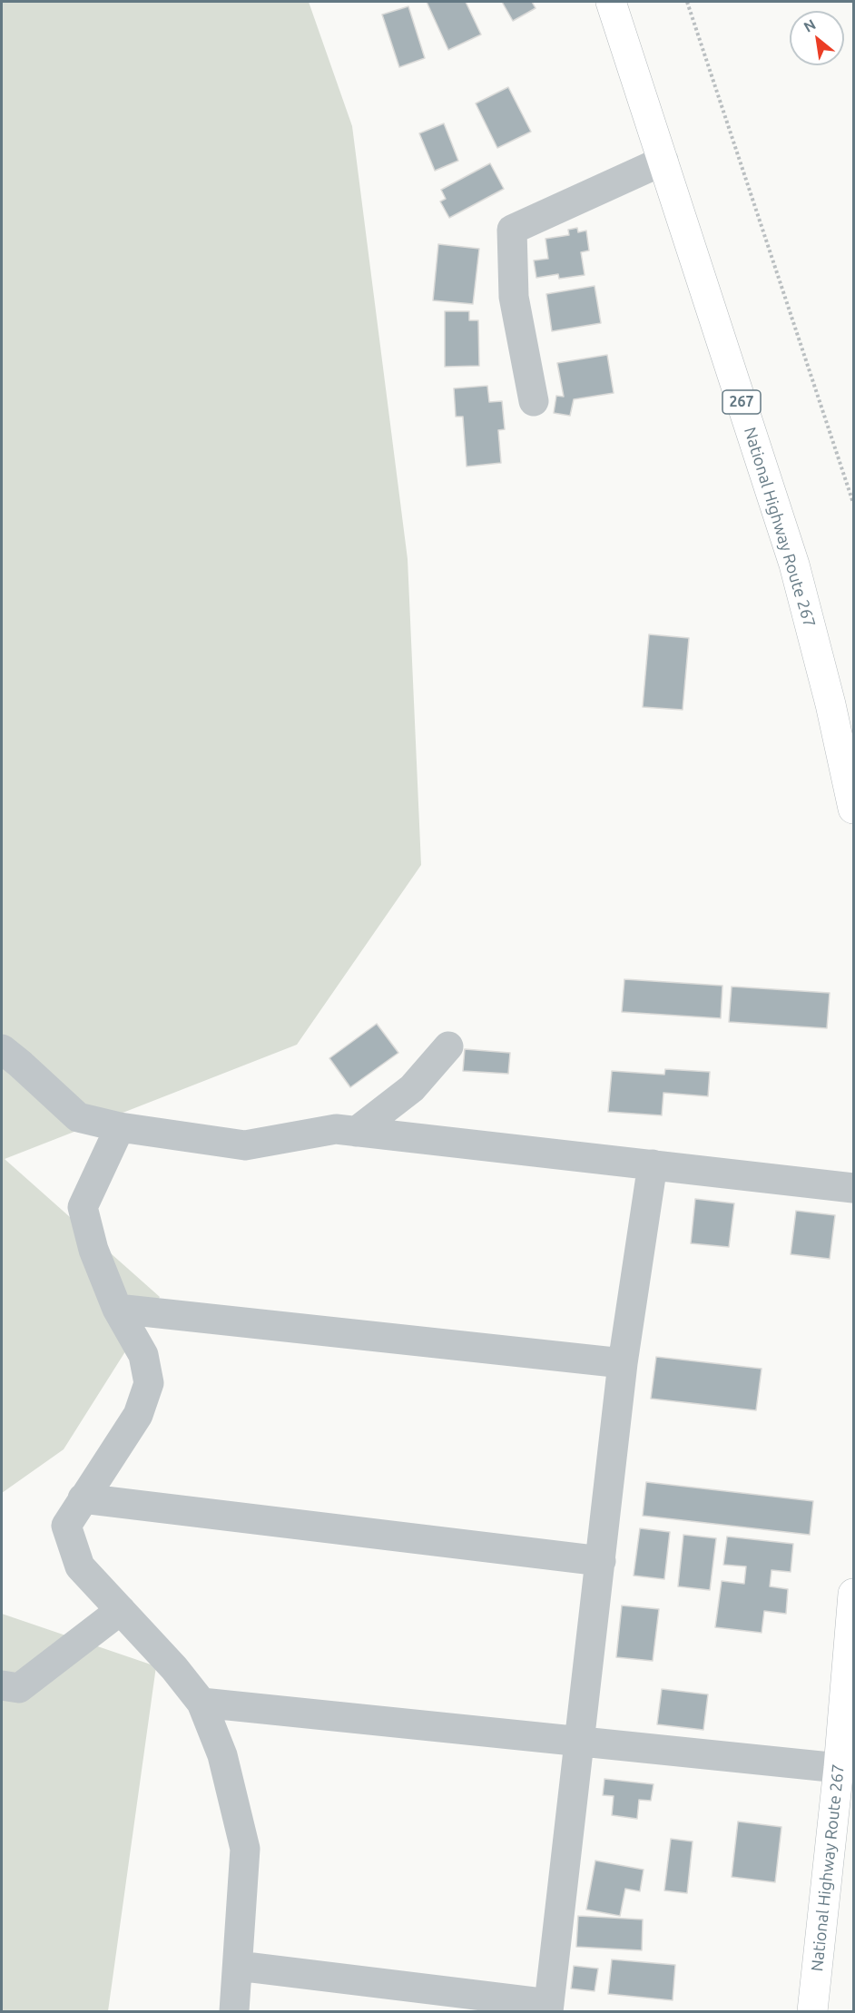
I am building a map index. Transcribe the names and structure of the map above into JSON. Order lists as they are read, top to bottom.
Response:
{
  "streets": {
    "highway": ["267", "National Highway Route 267"]
  },
  "north": "top left"
}
